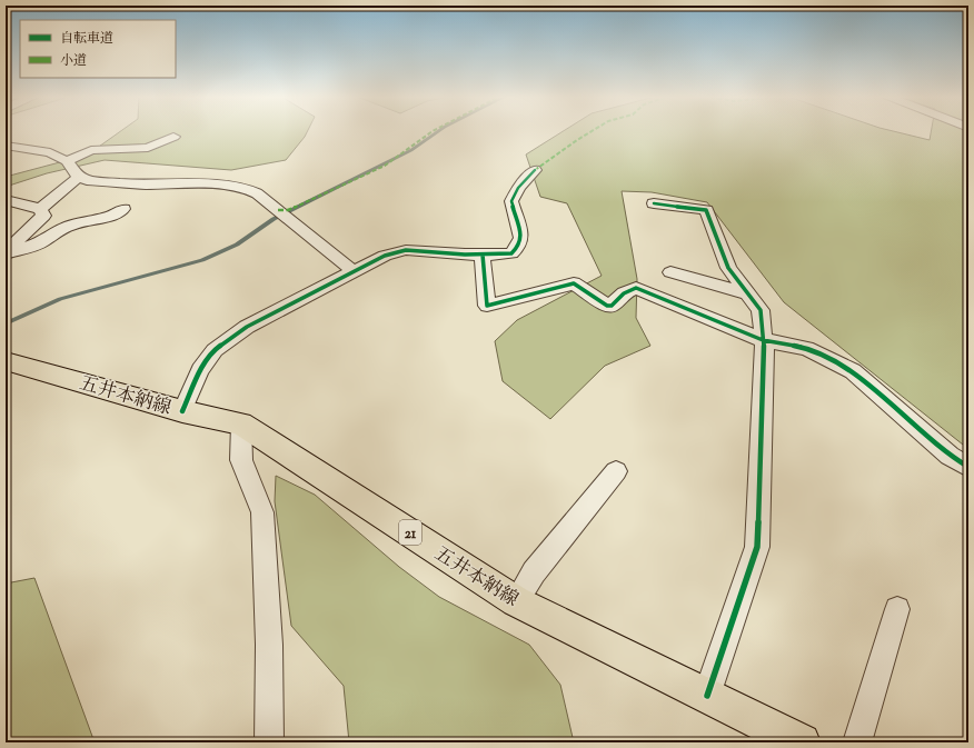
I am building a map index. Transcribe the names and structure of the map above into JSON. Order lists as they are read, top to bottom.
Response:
{
  "streets": {
    "main road": ["五井本納線", "21"]
  },
  "legend": ["自転車道", "小道"]
}
